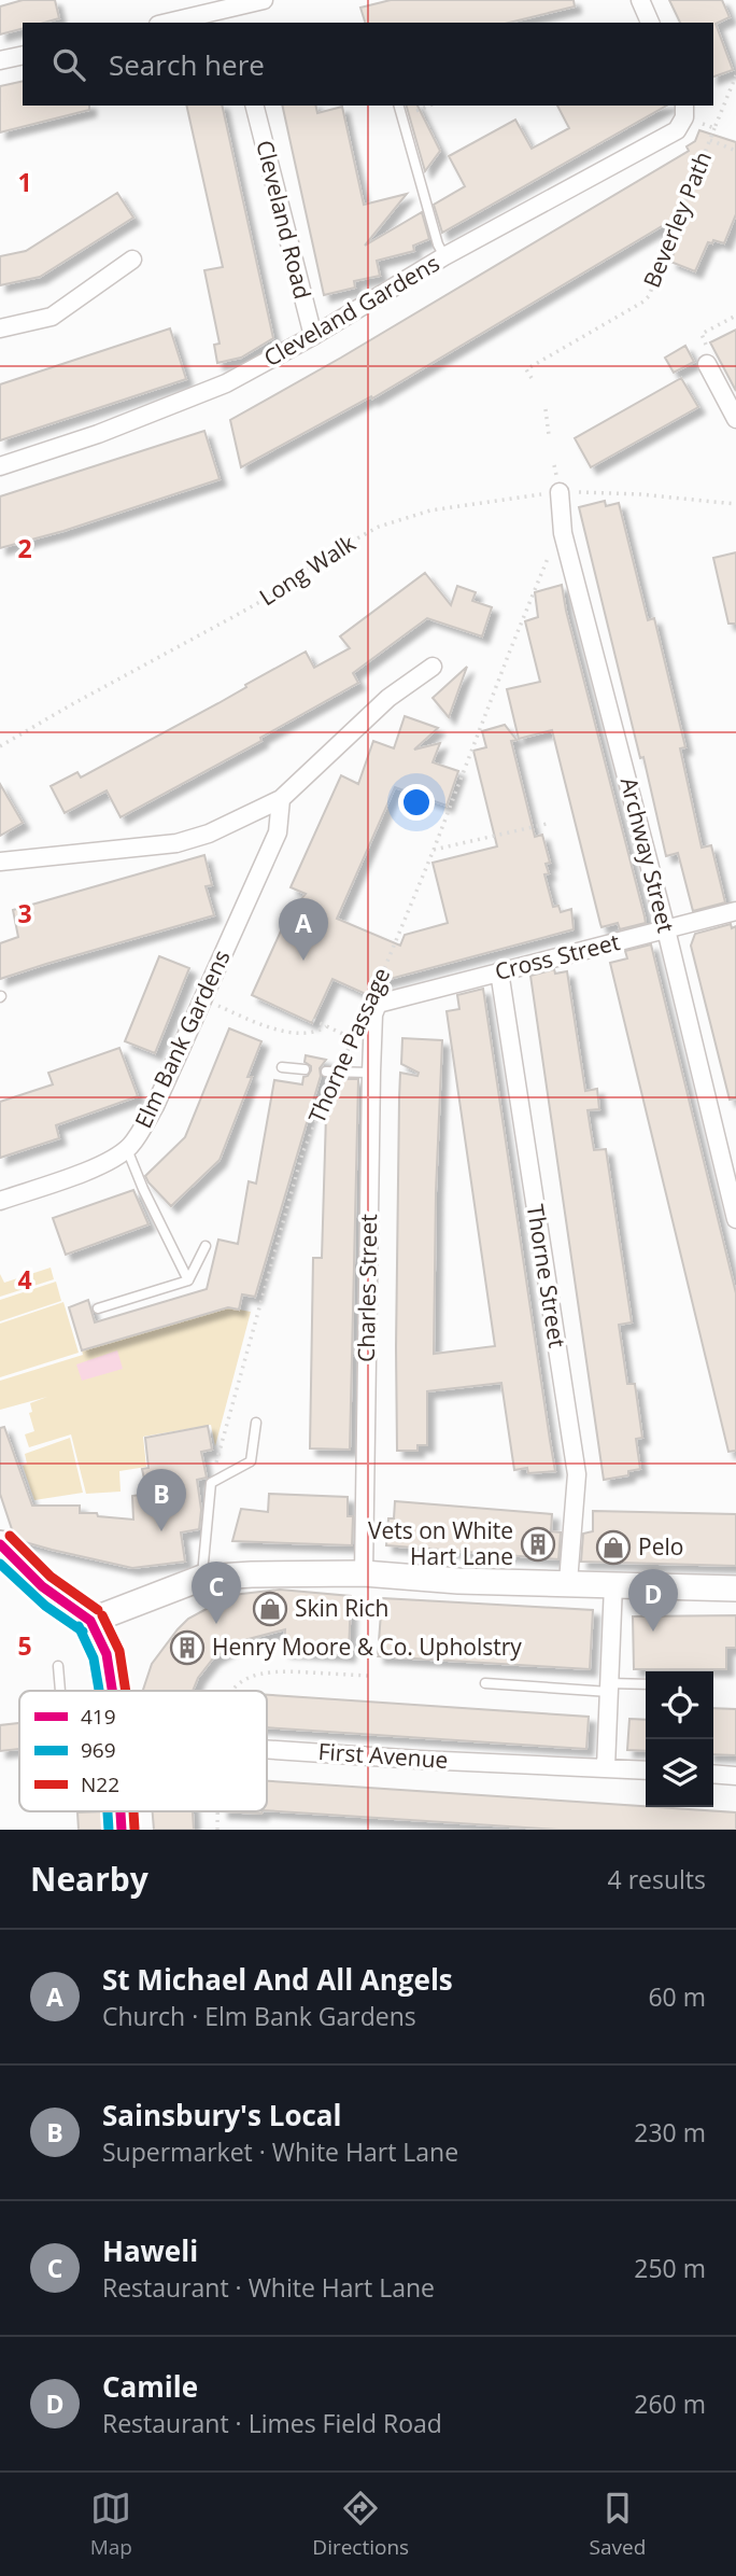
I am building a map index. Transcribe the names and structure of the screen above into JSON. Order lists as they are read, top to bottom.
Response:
{
  "streets": {
    "street": [
      "Cleveland Road",
      "Cleveland Gardens",
      "Archway Street",
      "Cross Street",
      "Elm Bank Gardens",
      "Thorne Street",
      "Charles Street",
      "First Avenue"
    ],
    "path": ["Beverley Path", "Long Walk", "Thorne Passage"]
  },
  "crossings": [
    ["Cleveland Road", "Cleveland Gardens"],
    ["Beverley Path", "Cleveland Gardens"],
    ["Long Walk", "Archway Street"],
    ["Archway Street", "Cross Street"],
    ["Archway Street", "Thorne Passage"],
    ["Cross Street", "Thorne Street"],
    ["Cross Street", "Charles Street"]
  ],
  "places": {
    "building": ["Vets on White Hart Lane", "Henry Moore & Co. Upholstry"],
    "shop": ["Pelo", "Skin Rich"]
  },
  "lines": ["transit line N22", "transit line 419", "transit line 969"],
  "legend": ["419", "969", "N22"],
  "page": {
    "search": "Search here",
    "pins": [
      "A",
      "B",
      "C",
      "D"
    ],
    "heading": ["Nearby", "4 results"],
    "list": [
      {
        "mark": "A",
        "name": "St Michael And All Angels",
        "note": "Church · Elm Bank Gardens",
        "value": "60 m"
      },
      {
        "mark": "B",
        "name": "Sainsbury's Local",
        "note": "Supermarket · White Hart Lane",
        "value": "230 m"
      },
      {
        "mark": "C",
        "name": "Haweli",
        "note": "Restaurant · White Hart Lane",
        "value": "250 m"
      },
      {
        "mark": "D",
        "name": "Camile",
        "note": "Restaurant · Limes Field Road",
        "value": "260 m"
      }
    ],
    "nav": ["Map", "Directions", "Saved"]
  },
  "grid": {
    "rows": [
      "1",
      "2",
      "3",
      "4",
      "5"
    ]
  }
}
